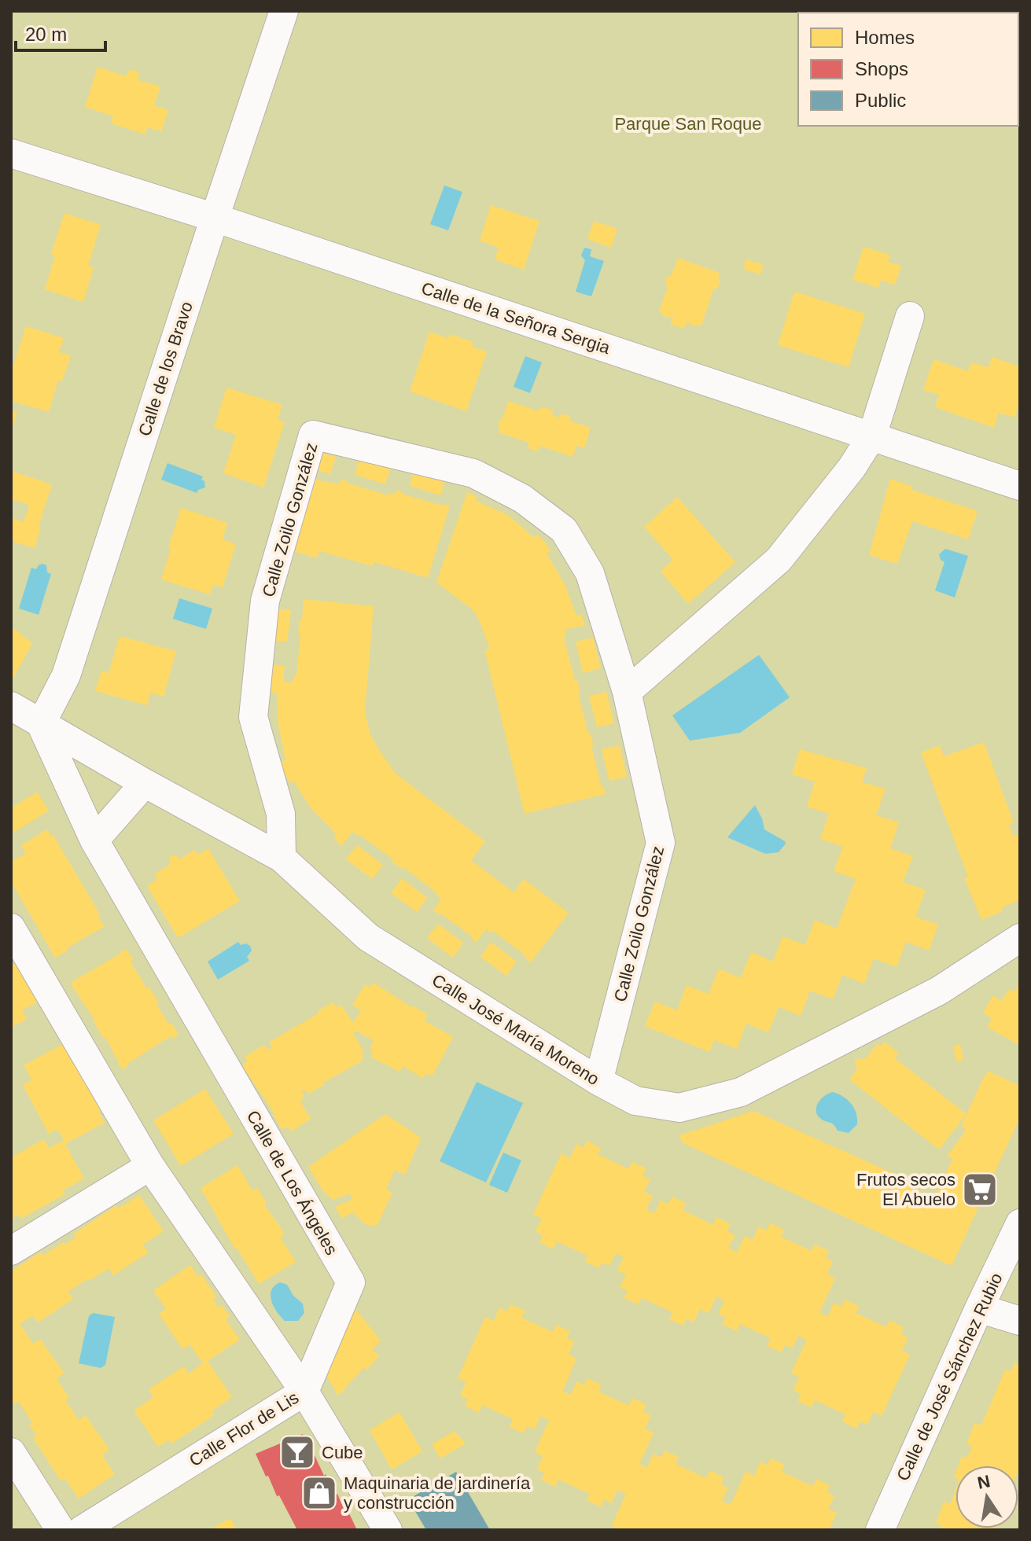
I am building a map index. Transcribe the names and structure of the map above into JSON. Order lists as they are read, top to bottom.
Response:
{
  "streets": {
    "street": [
      "Calle de la Señora Sergia",
      "Calle de los Bravo",
      "Calle Zoilo González",
      "Calle José María Moreno",
      "Calle de Los Ángeles",
      "Calle de José Sánchez Rubio",
      "Calle Flor de Lis"
    ]
  },
  "crossings": [
    ["Calle de la Señora Sergia", "Calle de los Bravo"],
    ["Calle de los Bravo", "Calle José María Moreno"],
    ["Calle de los Bravo", "Calle de Los Ángeles"],
    ["Calle Zoilo González", "Calle José María Moreno"],
    ["Calle José María Moreno", "Calle de Los Ángeles"],
    ["Calle de Los Ángeles", "Calle Flor de Lis"]
  ],
  "parks": ["Parque San Roque"],
  "places": {
    "supermarket": ["Frutos secos El Abuelo"],
    "bar": ["Cube"],
    "shop": ["Maquinaria de jardinería y construcción"]
  },
  "legend": ["Homes", "Shops", "Public"],
  "scale_bar": "20 m",
  "north": "top"
}
